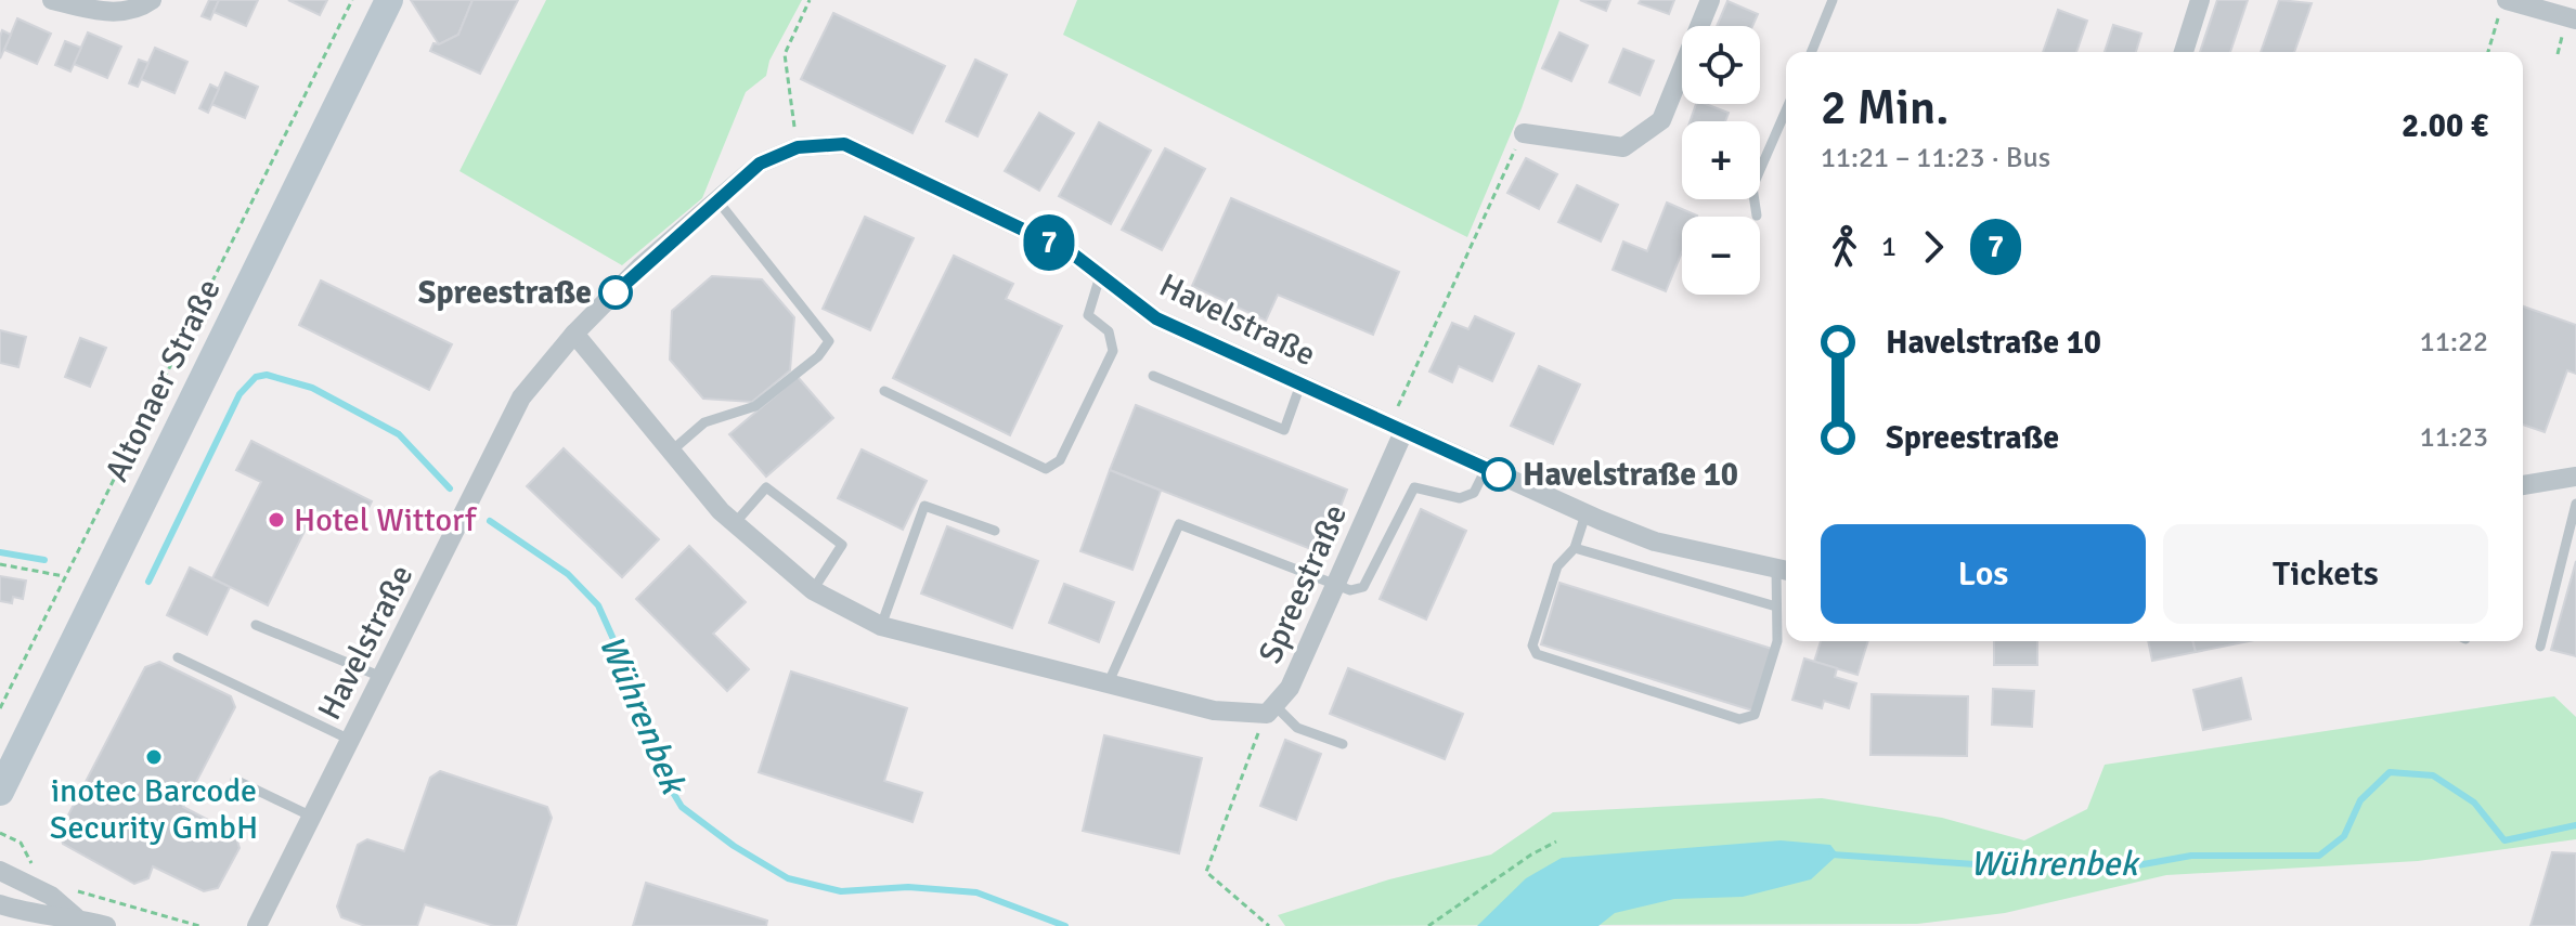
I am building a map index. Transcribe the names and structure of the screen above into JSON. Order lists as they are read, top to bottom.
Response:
{
  "streets": {
    "main road": ["Altonaer Straße"],
    "street": ["Havelstraße", "Spreestraße"]
  },
  "crossings": [
    ["Havelstraße", "Spreestraße"]
  ],
  "water": ["Wührenbek"],
  "places": [
    "Spreestraße",
    "Havelstraße 10",
    "Hotel Wittorf",
    "inotec Barcode Security GmbH"
  ],
  "lines": ["bus line 7"],
  "page": {
    "on_map": "7",
    "map_buttons": ["+", "−"],
    "heading": ["2 Min.", "11:21 – 11:23 · Bus", "2.00 €"],
    "legs": ["1", "7"],
    "list": [
      {
        "name": "Havelstraße 10",
        "value": "11:22"
      },
      {
        "name": "Spreestraße",
        "value": "11:23"
      }
    ],
    "buttons": ["Los", "Tickets"]
  }
}
